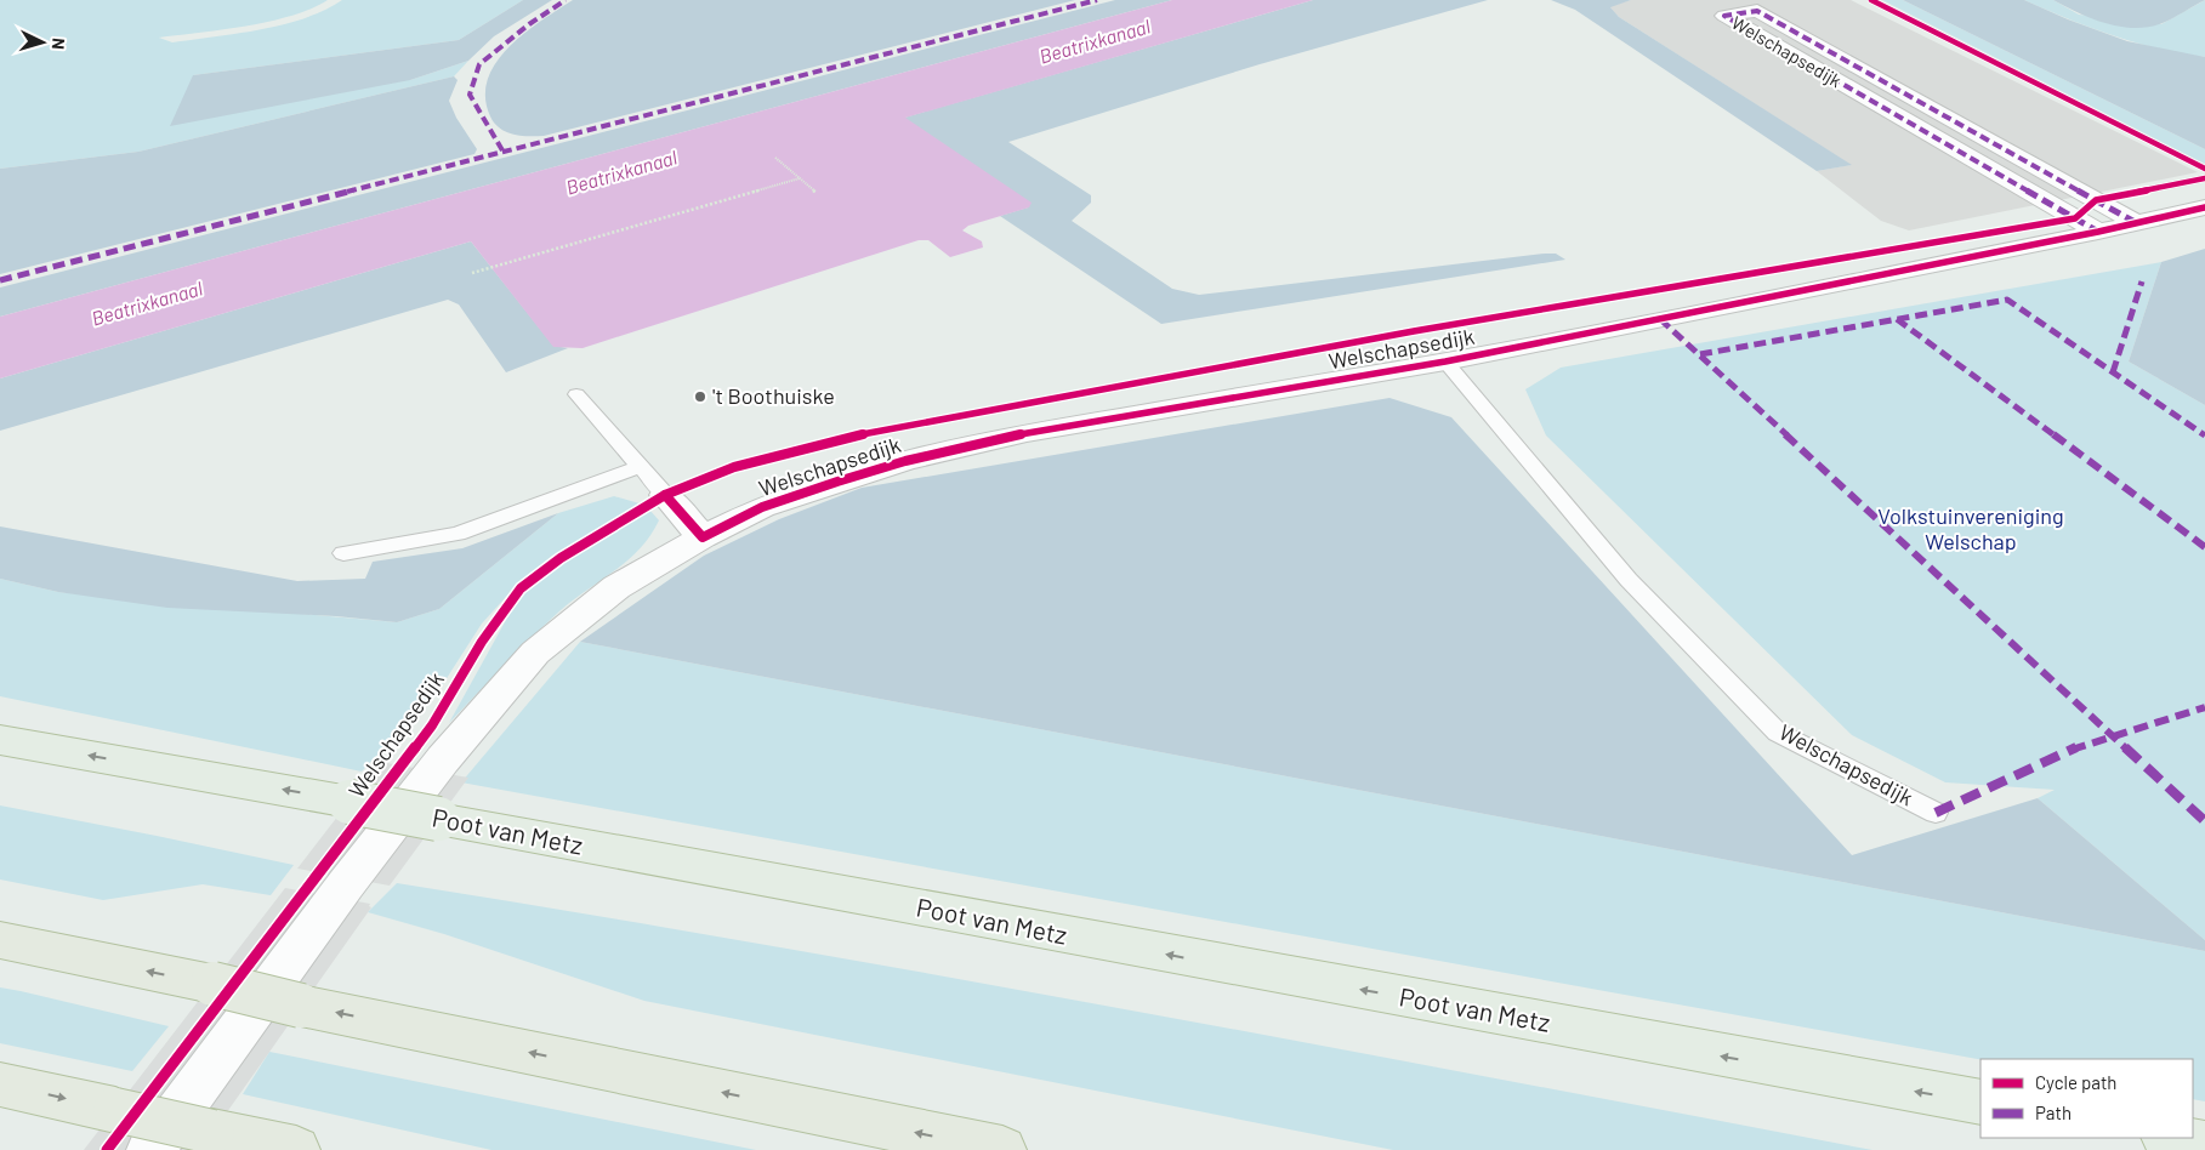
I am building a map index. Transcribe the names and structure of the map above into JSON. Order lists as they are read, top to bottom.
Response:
{
  "streets": {
    "highway": ["Poot van Metz"],
    "street": ["Welschapsedijk"]
  },
  "water": ["Beatrixkanaal"],
  "parks": ["Volkstuinvereniging Welschap"],
  "places": ["'t Boothuiske"],
  "legend": ["Cycle path", "Path"],
  "north": "right"
}
